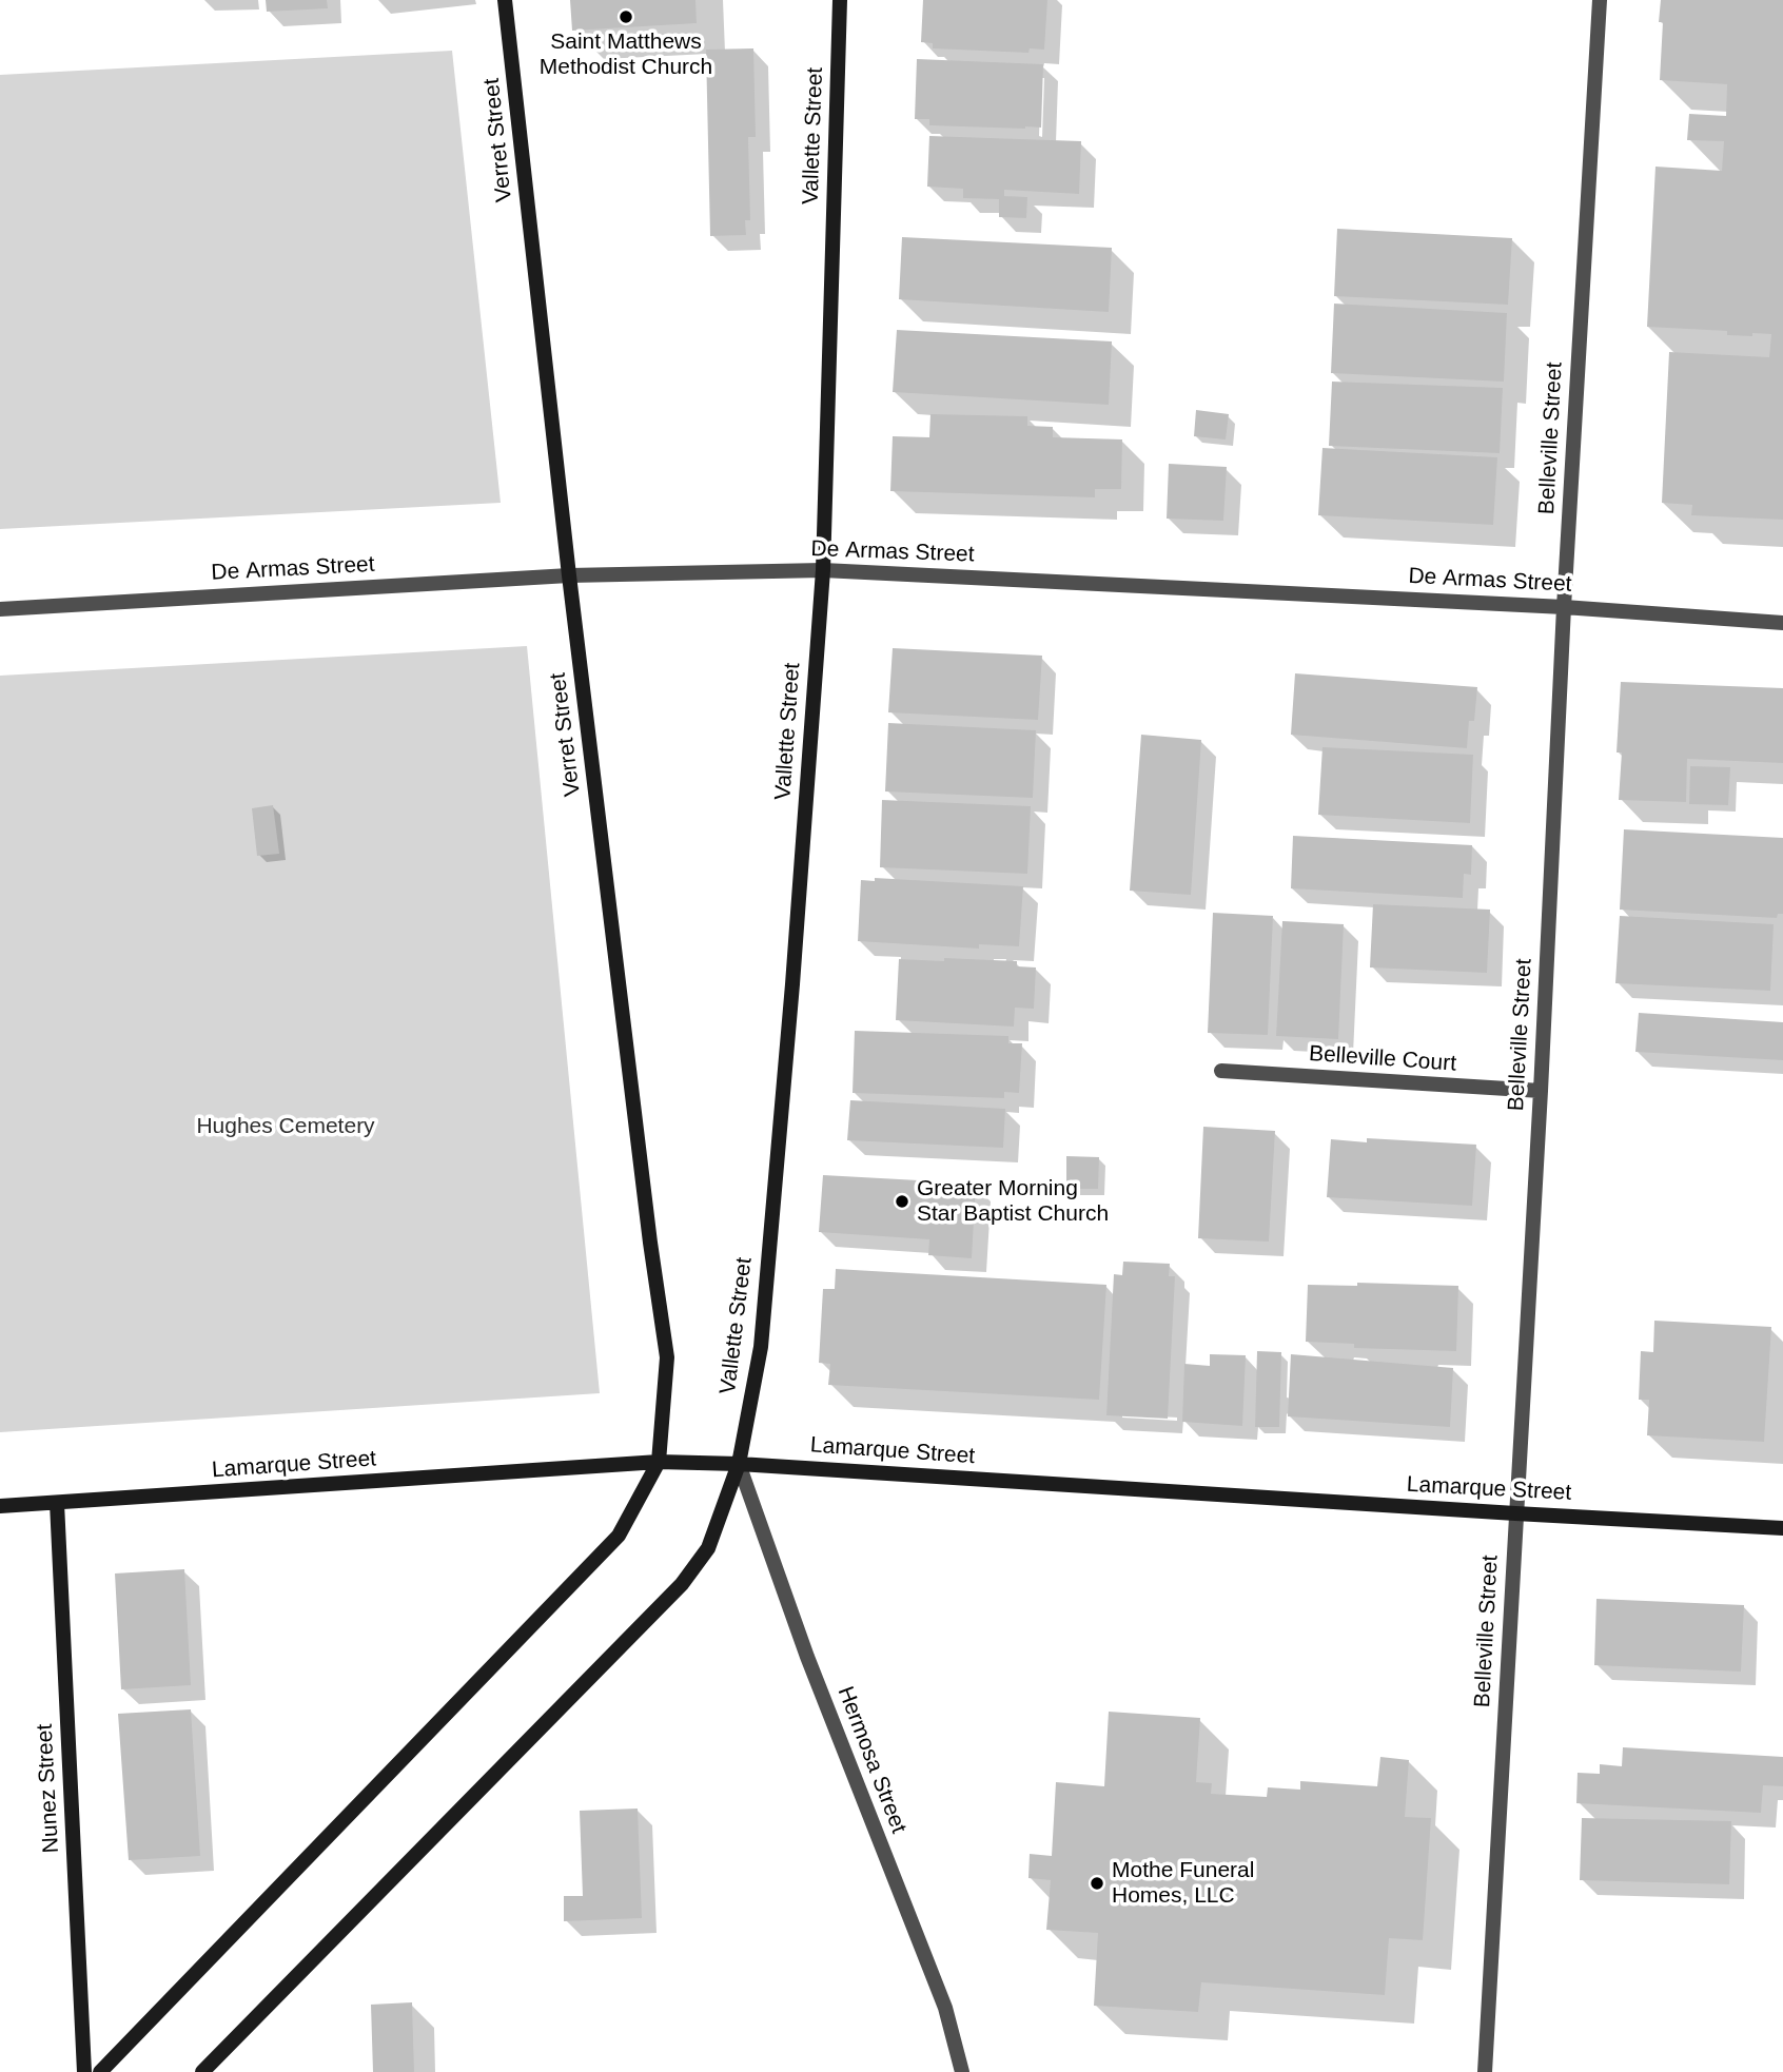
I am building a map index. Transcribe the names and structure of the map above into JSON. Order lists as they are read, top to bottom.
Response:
{
  "streets": {
    "main road": [
      "Vallette Street",
      "Verret Street",
      "Lamarque Street",
      "Nunez Street"
    ],
    "street": [
      "Belleville Street",
      "De Armas Street",
      "Belleville Court",
      "Hermosa Street"
    ]
  },
  "crossings": [
    ["Vallette Street", "De Armas Street"],
    ["Vallette Street", "Lamarque Street"],
    ["Vallette Street", "Hermosa Street"],
    ["Verret Street", "De Armas Street"],
    ["Verret Street", "Lamarque Street"],
    ["Belleville Street", "De Armas Street"],
    ["Belleville Street", "Belleville Court"],
    ["Belleville Street", "Lamarque Street"],
    ["Lamarque Street", "Hermosa Street"],
    ["Lamarque Street", "Nunez Street"]
  ],
  "parks": ["Hughes Cemetery"],
  "places": ["Saint Matthews Methodist Church", "Greater Morning Star Baptist Church", "Mothe Funeral Homes, LLC"]
}
